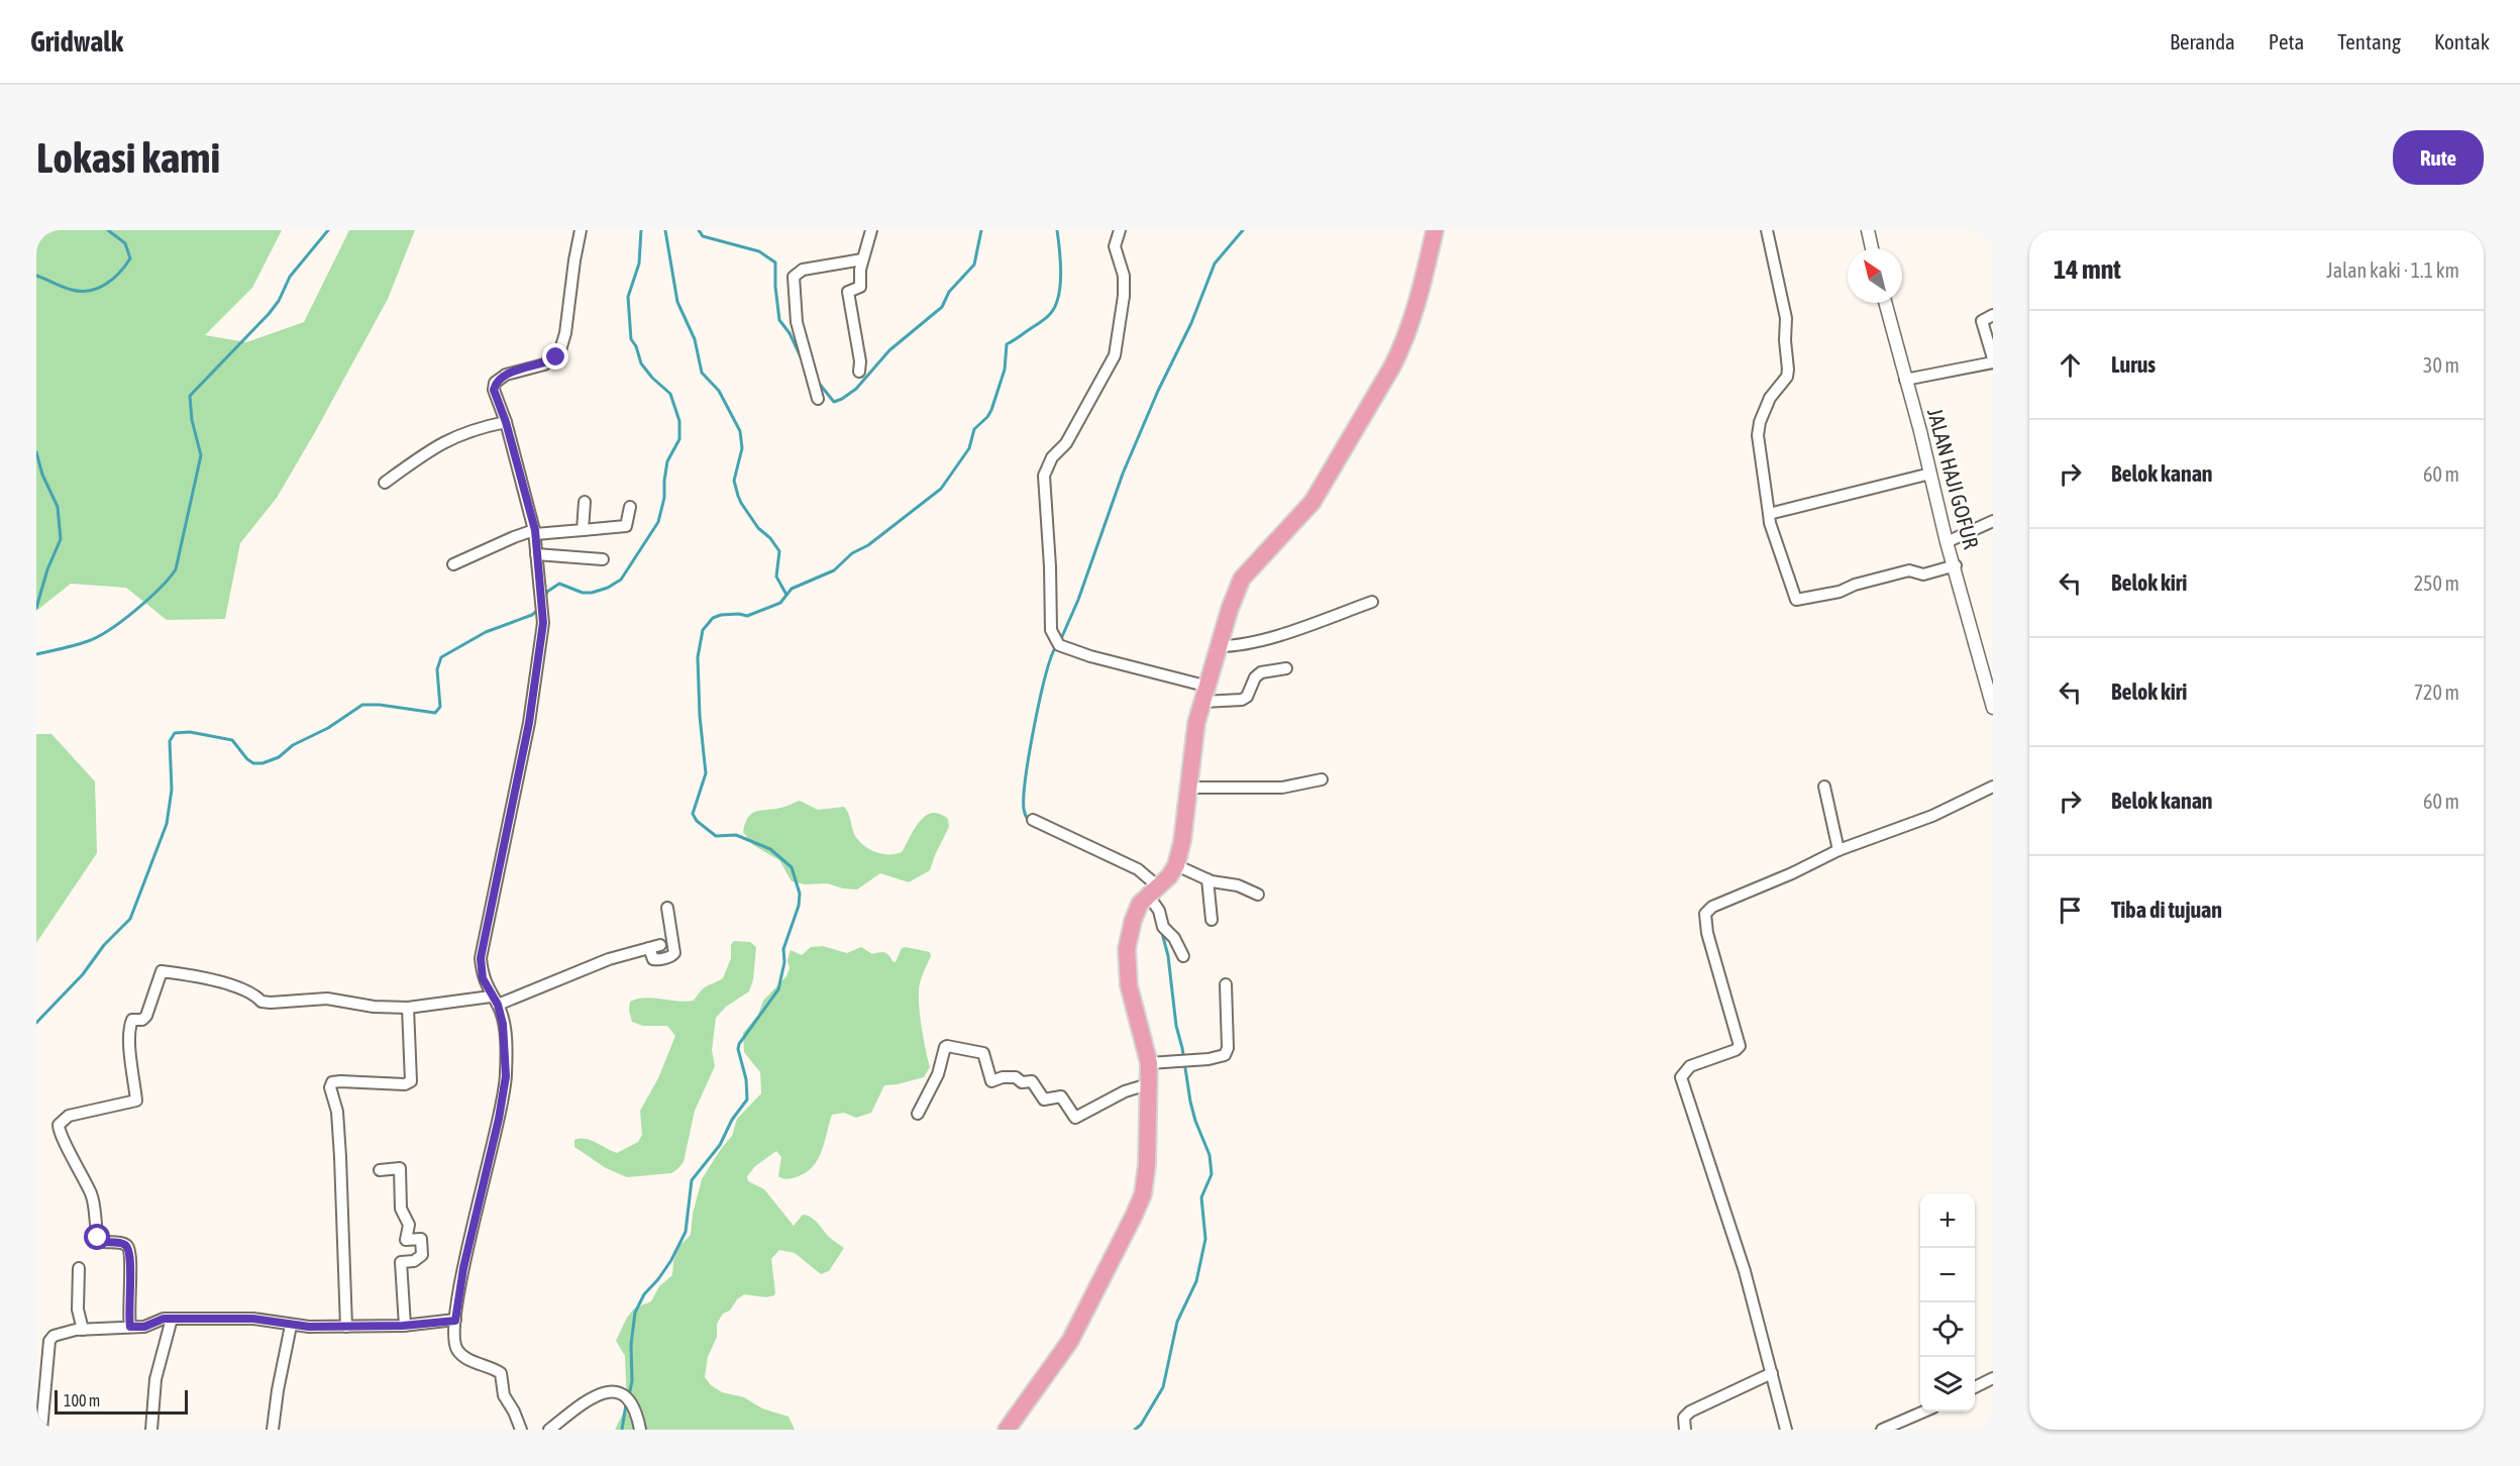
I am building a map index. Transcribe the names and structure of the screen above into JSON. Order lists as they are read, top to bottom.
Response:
{
  "streets": {
    "street": ["JALAN HAJI GOFUR"]
  },
  "scale_bar": "100 m",
  "north": "top left",
  "page": {
    "header": "Gridwalk",
    "nav": [
      "Beranda",
      "Peta",
      "Tentang",
      "Kontak"
    ],
    "buttons": "Rute",
    "title": "Lokasi kami",
    "heading": ["14 mnt", "Jalan kaki · 1.1 km"],
    "list": [
      ["Lurus", "30 m"],
      ["Belok kanan", "60 m"],
      ["Belok kiri", "250 m"],
      ["Belok kiri", "720 m"],
      ["Belok kanan", "60 m"],
      "Tiba di tujuan"
    ],
    "map_buttons": ["+", "−"],
    "scale": "100 m"
  }
}
